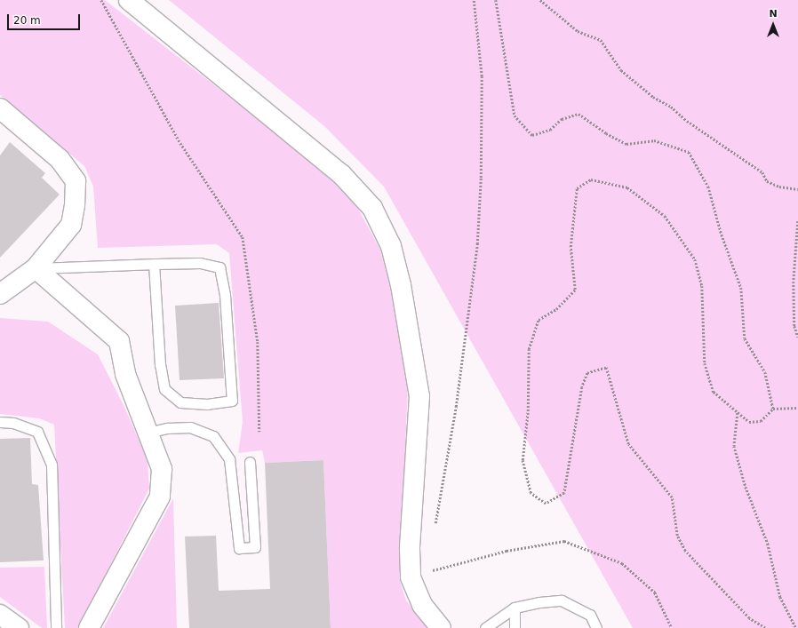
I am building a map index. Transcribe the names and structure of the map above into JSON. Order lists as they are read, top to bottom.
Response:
{
  "scale_bar": "20 m",
  "north": "top"
}
